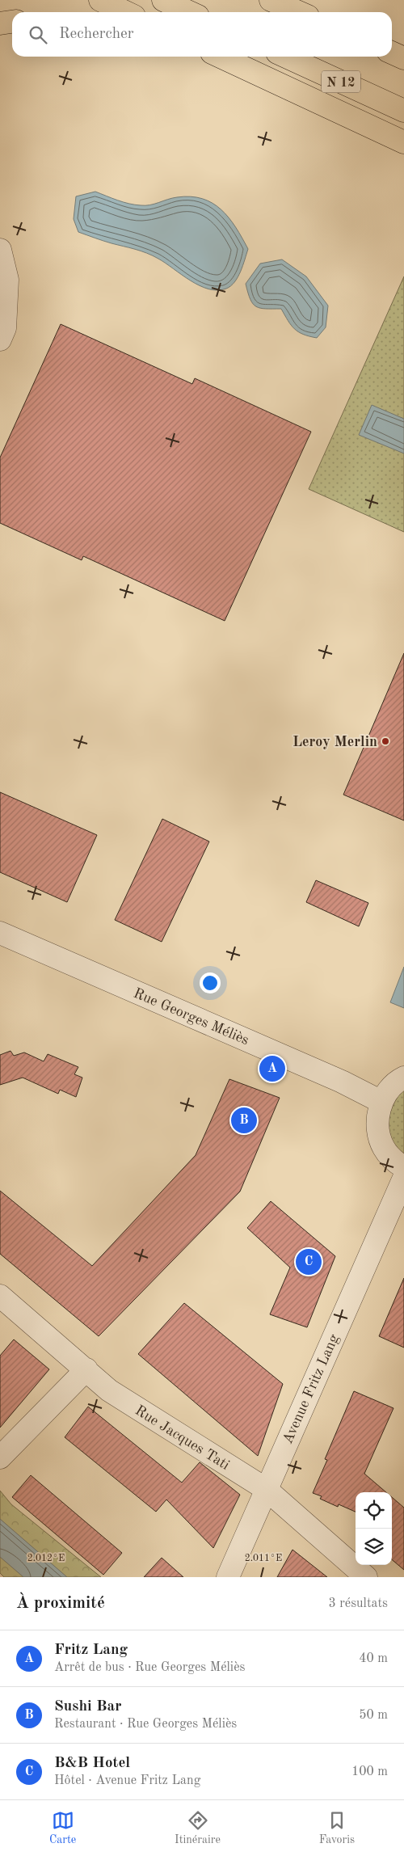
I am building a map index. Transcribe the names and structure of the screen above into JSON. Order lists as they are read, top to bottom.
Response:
{
  "streets": {
    "highway": ["N 12"],
    "street": ["Rue Georges Méliès", "Avenue Fritz Lang", "Rue Jacques Tati"]
  },
  "crossings": [
    ["Avenue Fritz Lang", "Rue Jacques Tati"]
  ],
  "places": ["Leroy Merlin"],
  "page": {
    "search": "Rechercher",
    "pins": ["A", "B", "C"],
    "heading": ["À proximité", "3 résultats"],
    "list": [
      {
        "mark": "A",
        "name": "Fritz Lang",
        "note": "Arrêt de bus · Rue Georges Méliès",
        "value": "40 m"
      },
      {
        "mark": "B",
        "name": "Sushi Bar",
        "note": "Restaurant · Rue Georges Méliès",
        "value": "50 m"
      },
      {
        "mark": "C",
        "name": "B&B Hotel",
        "note": "Hôtel · Avenue Fritz Lang",
        "value": "100 m"
      }
    ],
    "nav": ["Carte", "Itinéraire", "Favoris"]
  },
  "coordinates": ["2.012°E", "2.011°E"]
}
